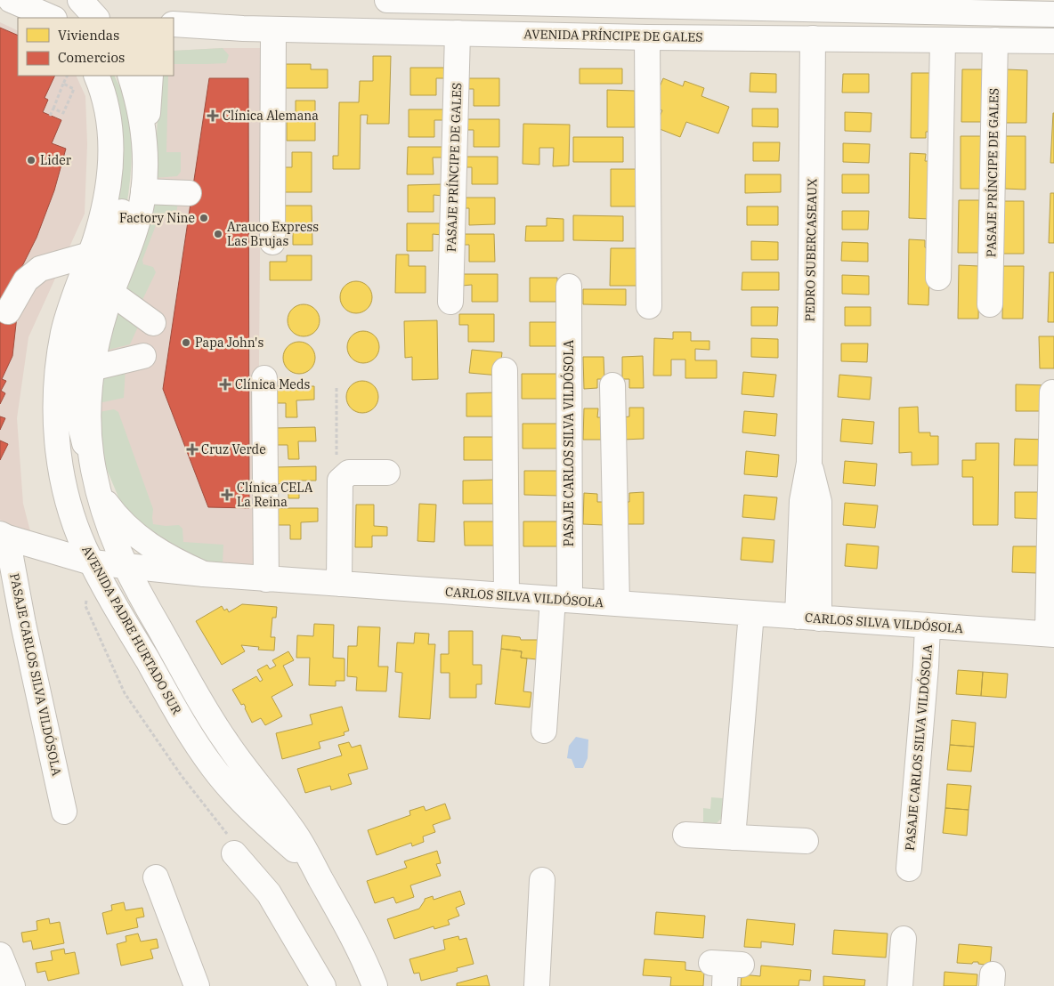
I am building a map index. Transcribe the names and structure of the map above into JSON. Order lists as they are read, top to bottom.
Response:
{
  "streets": {
    "street": [
      "AVENIDA PRÍNCIPE DE GALES",
      "PASAJE PRÍNCIPE DE GALES",
      "PEDRO SUBERCASEAUX",
      "PASAJE CARLOS SILVA VILDÓSOLA",
      "CARLOS SILVA VILDÓSOLA",
      "AVENIDA PADRE HURTADO SUR"
    ]
  },
  "crossings": [
    ["AVENIDA PRÍNCIPE DE GALES", "PASAJE PRÍNCIPE DE GALES"],
    ["AVENIDA PRÍNCIPE DE GALES", "PEDRO SUBERCASEAUX"],
    ["PEDRO SUBERCASEAUX", "CARLOS SILVA VILDÓSOLA"],
    ["PASAJE CARLOS SILVA VILDÓSOLA", "CARLOS SILVA VILDÓSOLA"],
    ["CARLOS SILVA VILDÓSOLA", "AVENIDA PADRE HURTADO SUR"]
  ],
  "places": {
    "health": [
      "Clínica Alemana",
      "Clínica Meds",
      "Cruz Verde",
      "Clínica CELA La Reina"
    ],
    "other": [
      "Lider",
      "Factory Nine",
      "Arauco Express Las Brujas",
      "Papa John's"
    ]
  },
  "legend": ["Viviendas", "Comercios"]
}
